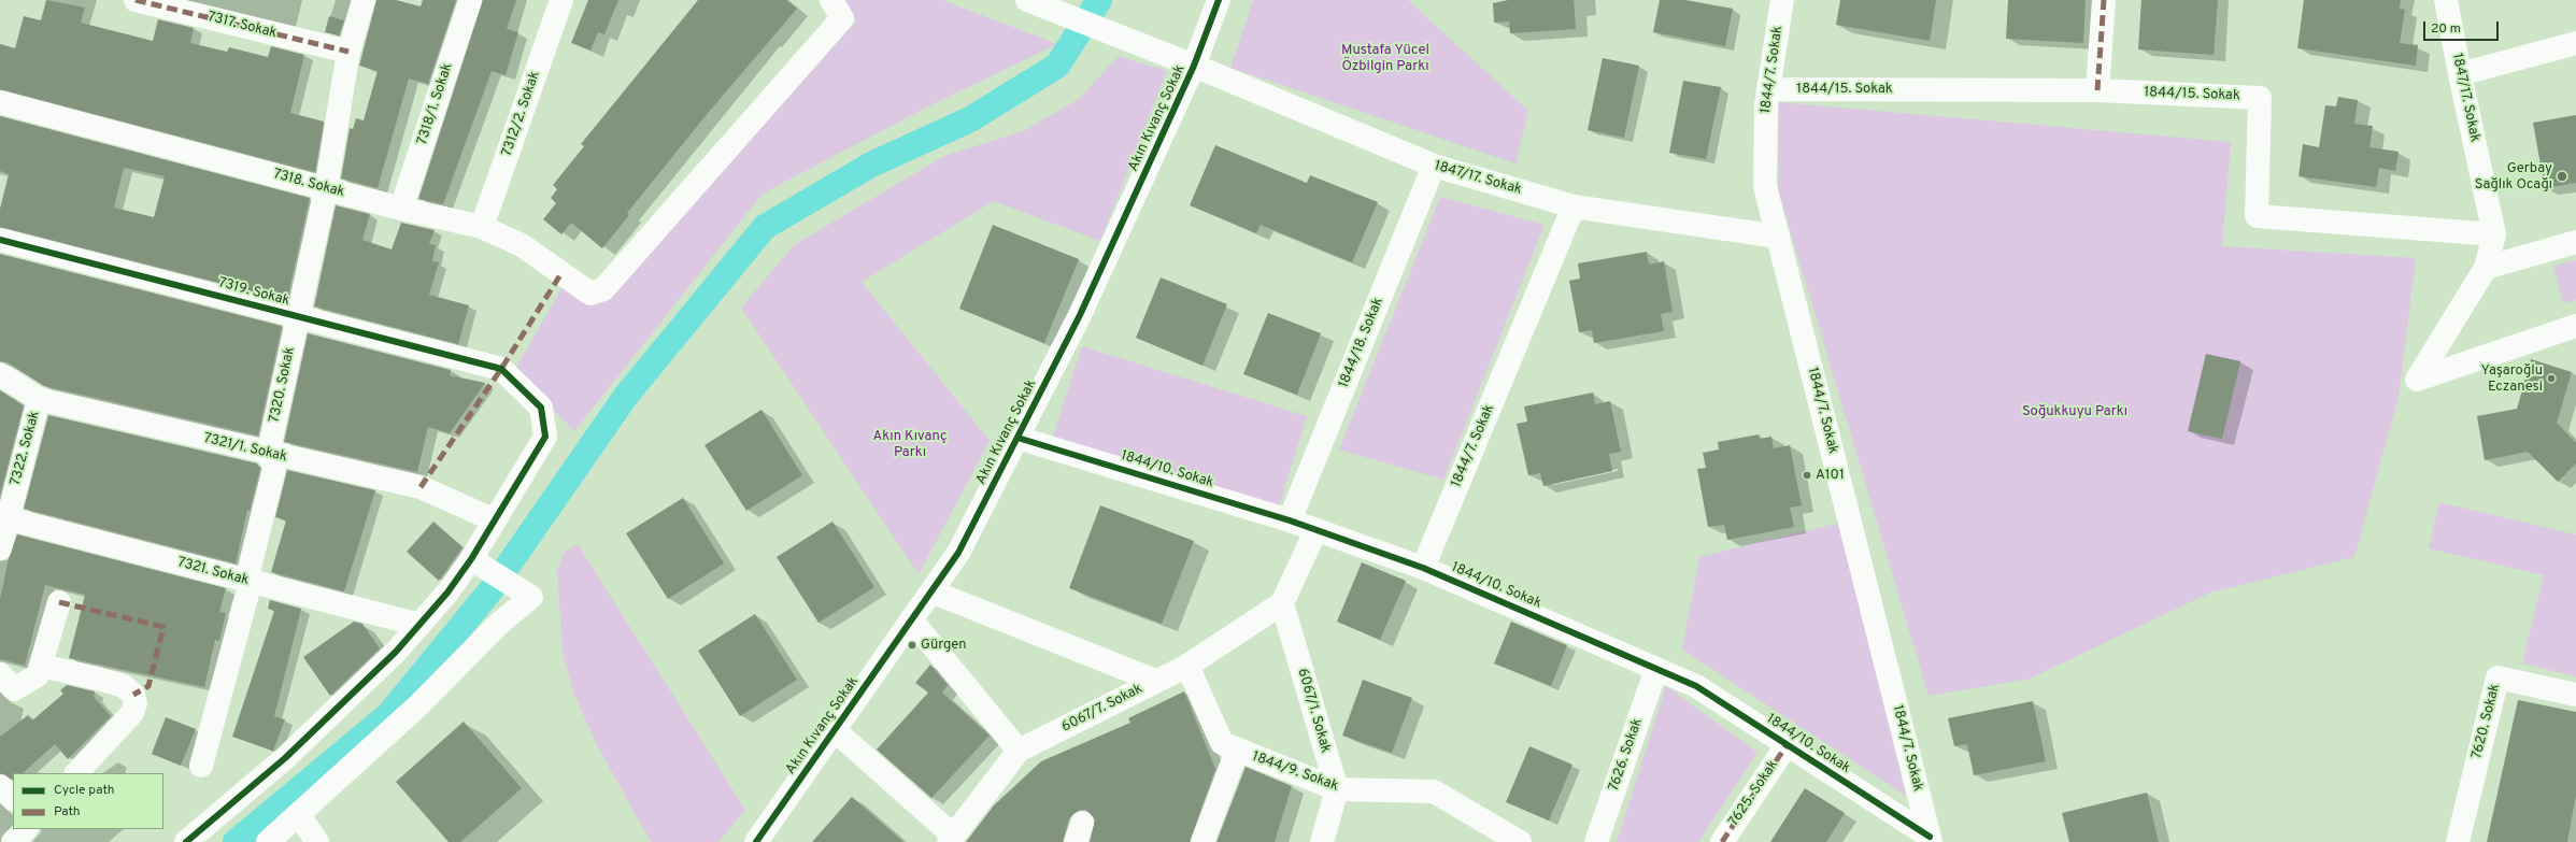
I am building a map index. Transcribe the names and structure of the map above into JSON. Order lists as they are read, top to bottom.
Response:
{
  "streets": {
    "street": [
      "7317. Sokak",
      "1844/7. Sokak",
      "1844/15. Sokak",
      "1847/17. Sokak",
      "7318/1. Sokak",
      "7312/2. Sokak",
      "Akın Kıvanç Sokak",
      "7318. Sokak",
      "7319. Sokak",
      "1844/18. Sokak",
      "7320. Sokak",
      "7322. Sokak",
      "7321/1. Sokak",
      "1844/10. Sokak",
      "7321. Sokak",
      "6067/7. Sokak",
      "6067/1. Sokak",
      "7620. Sokak",
      "7626. Sokak",
      "1844/9. Sokak",
      "7625. Sokak"
    ]
  },
  "crossings": [
    ["7317. Sokak", "7320. Sokak"],
    ["1844/7. Sokak", "1844/15. Sokak"],
    ["1844/7. Sokak", "1847/17. Sokak"],
    ["1844/7. Sokak", "1844/10. Sokak"],
    ["1844/15. Sokak", "1847/17. Sokak"],
    ["1847/17. Sokak", "Akın Kıvanç Sokak"],
    ["1847/17. Sokak", "1844/18. Sokak"],
    ["7318/1. Sokak", "7318. Sokak"],
    ["7312/2. Sokak", "7318. Sokak"],
    ["Akın Kıvanç Sokak", "1844/10. Sokak"],
    ["7318. Sokak", "7320. Sokak"],
    ["7319. Sokak", "7320. Sokak"],
    ["7319. Sokak", "7321/1. Sokak"],
    ["1844/18. Sokak", "1844/10. Sokak"],
    ["7320. Sokak", "7321/1. Sokak"],
    ["7320. Sokak", "7321. Sokak"],
    ["7322. Sokak", "7321/1. Sokak"],
    ["7322. Sokak", "7321. Sokak"],
    ["1844/10. Sokak", "7626. Sokak"],
    ["1844/10. Sokak", "7625. Sokak"],
    ["6067/7. Sokak", "6067/1. Sokak"],
    ["6067/7. Sokak", "1844/9. Sokak"],
    ["6067/1. Sokak", "1844/9. Sokak"]
  ],
  "parks": ["Mustafa Yücel Özbilgin Parkı", "Soğukkuyu Parkı", "Akın Kıvanç Parkı"],
  "places": [
    "Gerbay Sağlık Ocağı",
    "Yaşaroğlu Eczanesi",
    "A101",
    "Gürgen"
  ],
  "legend": ["Cycle path", "Path"],
  "scale_bar": "20 m"
}
